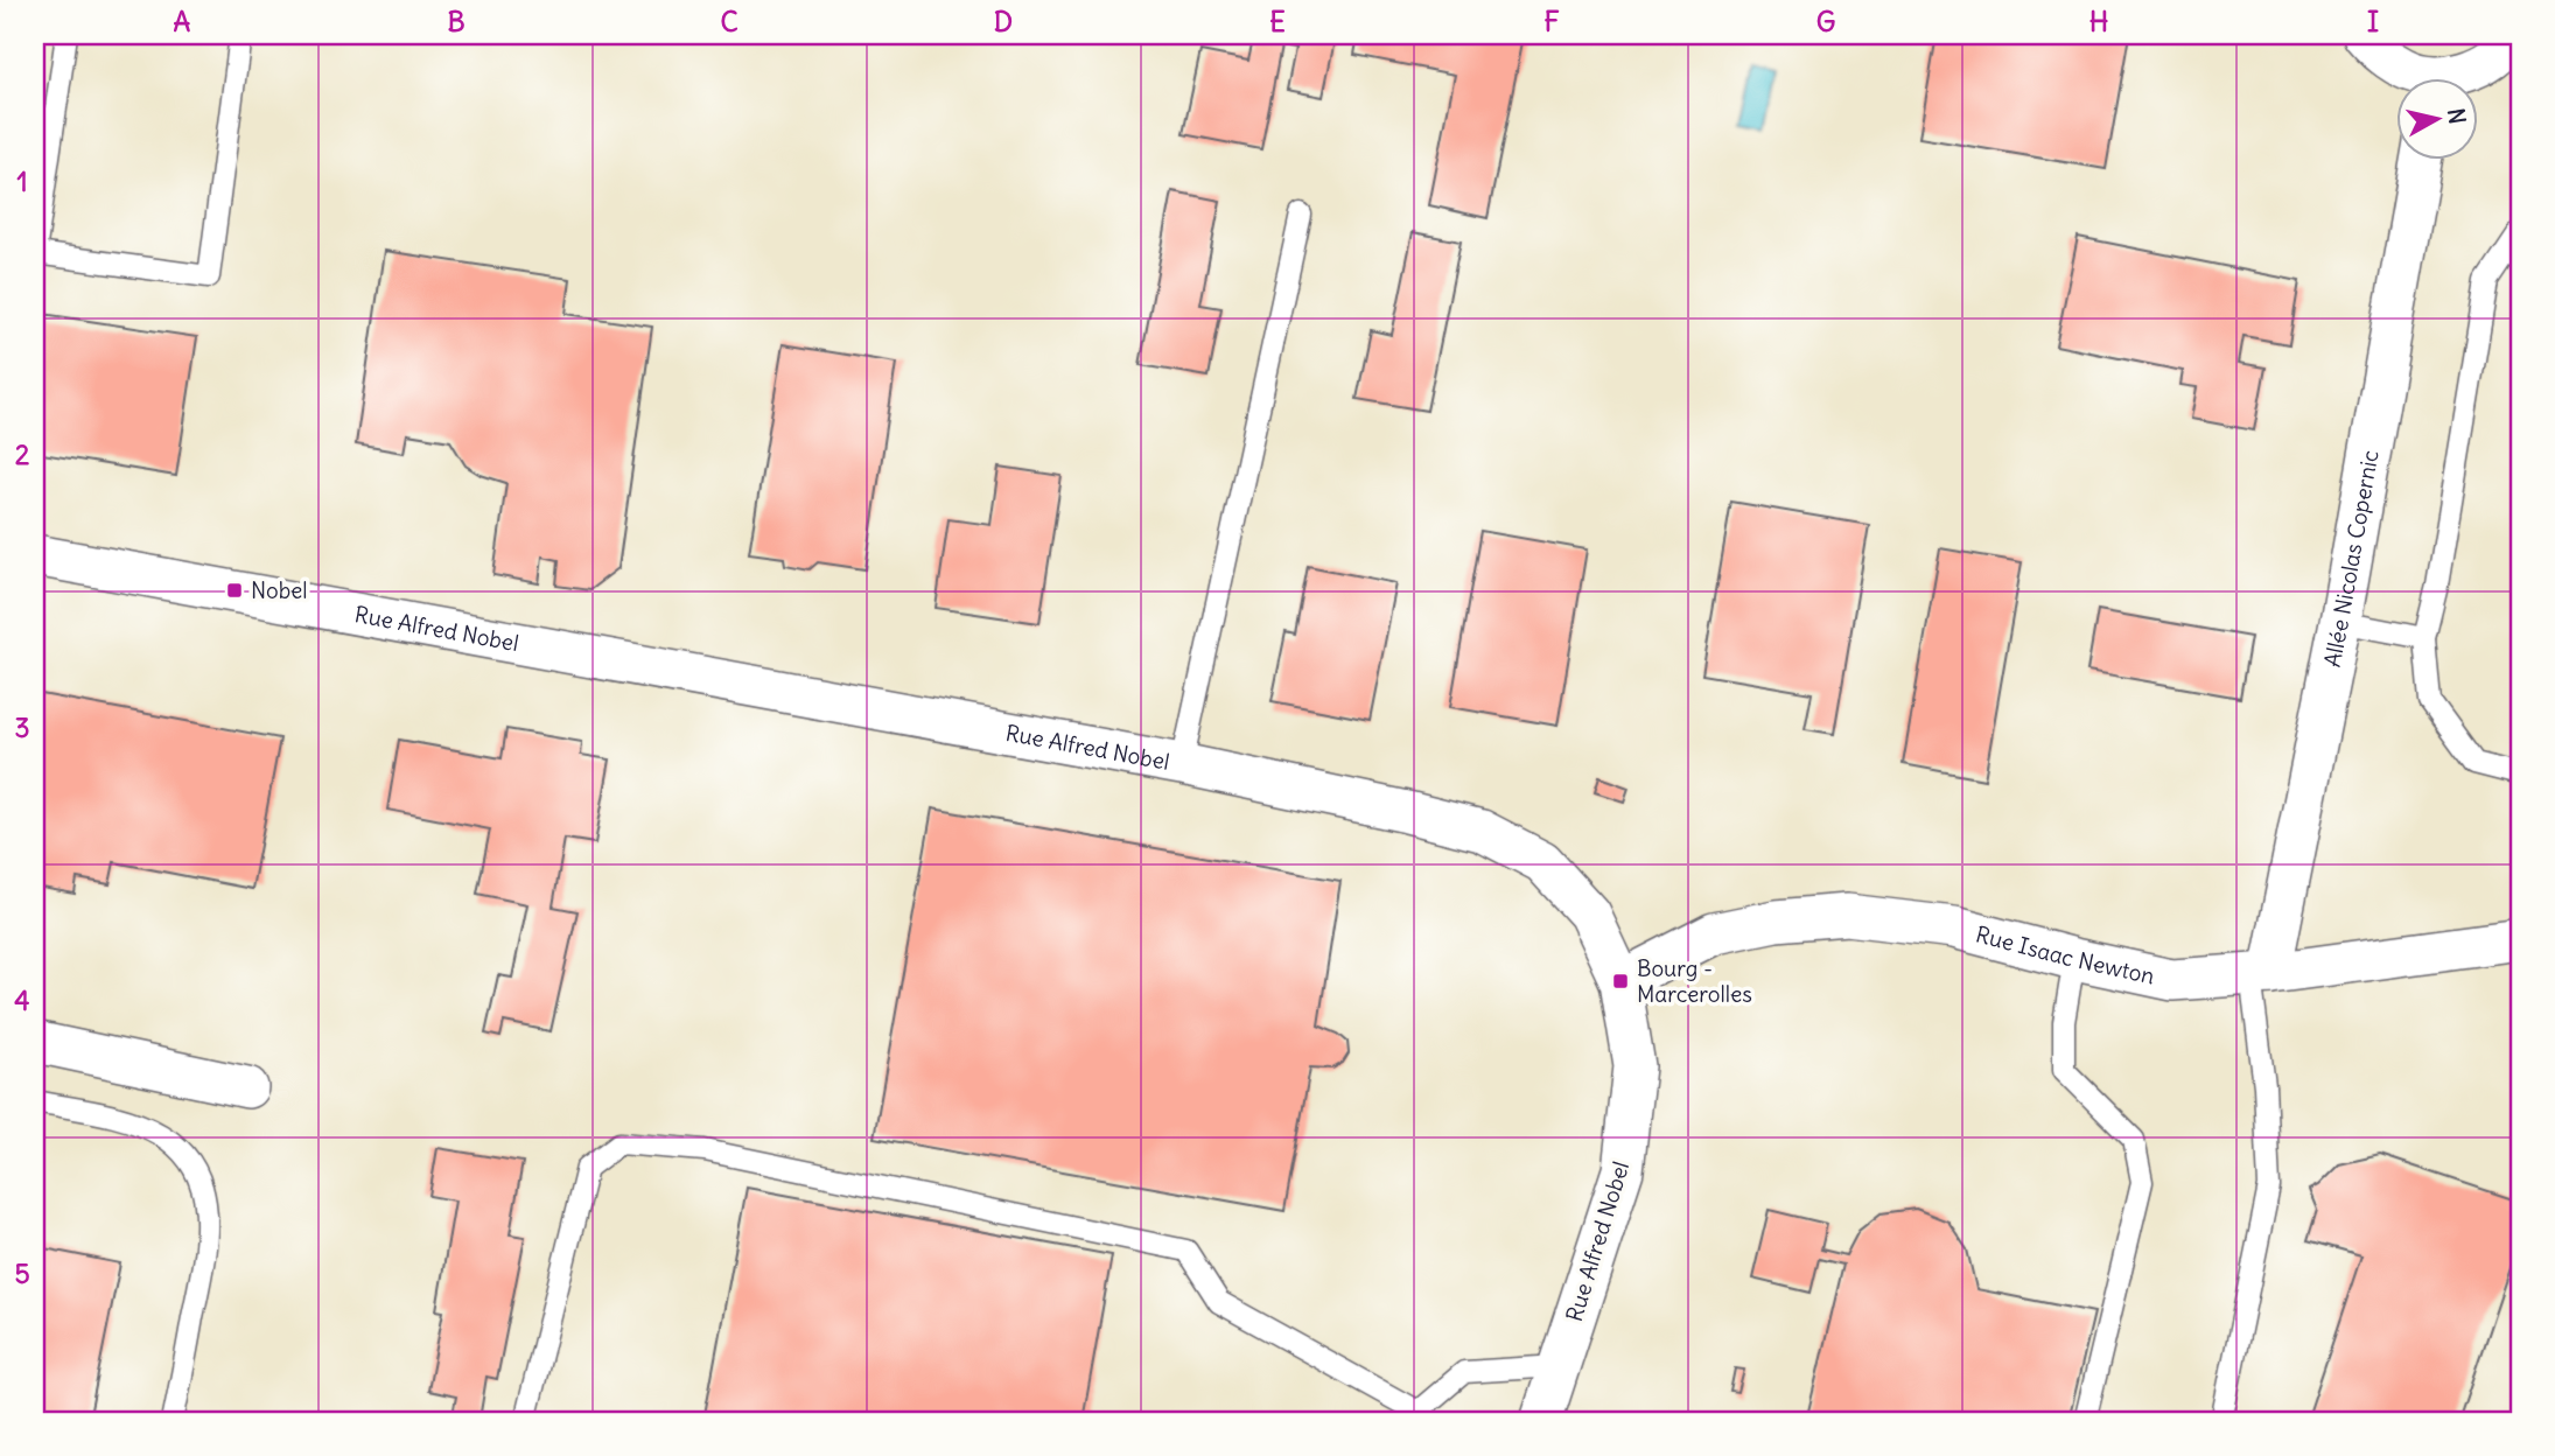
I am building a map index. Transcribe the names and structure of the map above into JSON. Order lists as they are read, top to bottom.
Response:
{
  "streets": {
    "street": ["Allée Nicolas Copernic", "Rue Alfred Nobel", "Rue Isaac Newton"]
  },
  "crossings": [
    ["Allée Nicolas Copernic", "Rue Isaac Newton"],
    ["Rue Alfred Nobel", "Rue Isaac Newton"]
  ],
  "places": {
    "transit": ["Nobel", "Bourg - Marcerolles"]
  },
  "north": "right",
  "grid": {
    "columns": [
      "A",
      "B",
      "C",
      "D",
      "E",
      "F",
      "G",
      "H",
      "I"
    ],
    "rows": [
      "1",
      "2",
      "3",
      "4",
      "5"
    ]
  }
}
